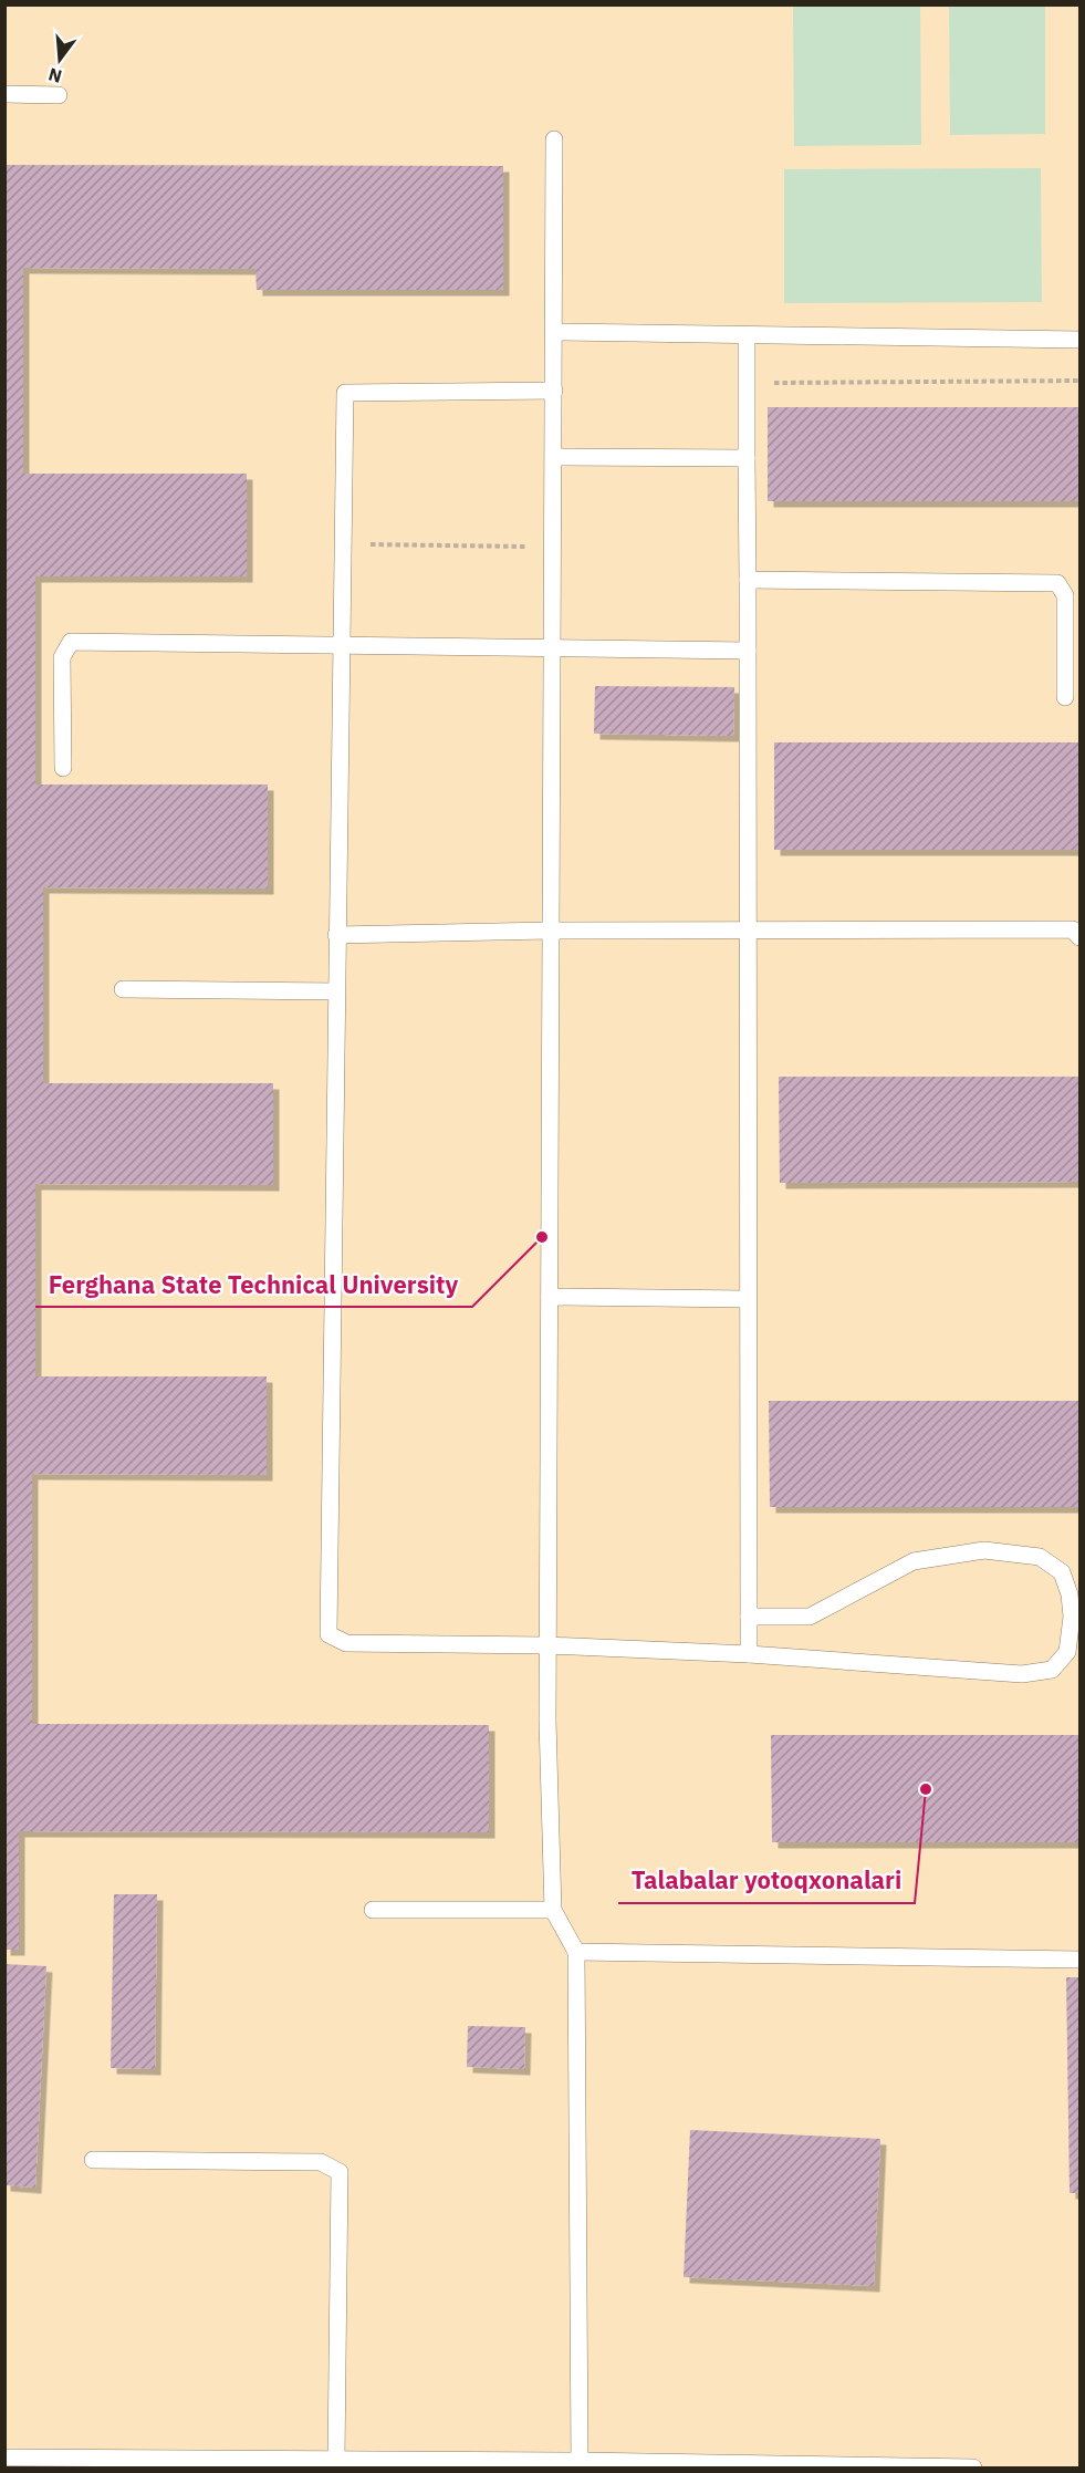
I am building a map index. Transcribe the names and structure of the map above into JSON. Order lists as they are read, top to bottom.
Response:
{
  "places": ["Ferghana State Technical University", "Talabalar yotoqxonalari"],
  "north": "bottom"
}
